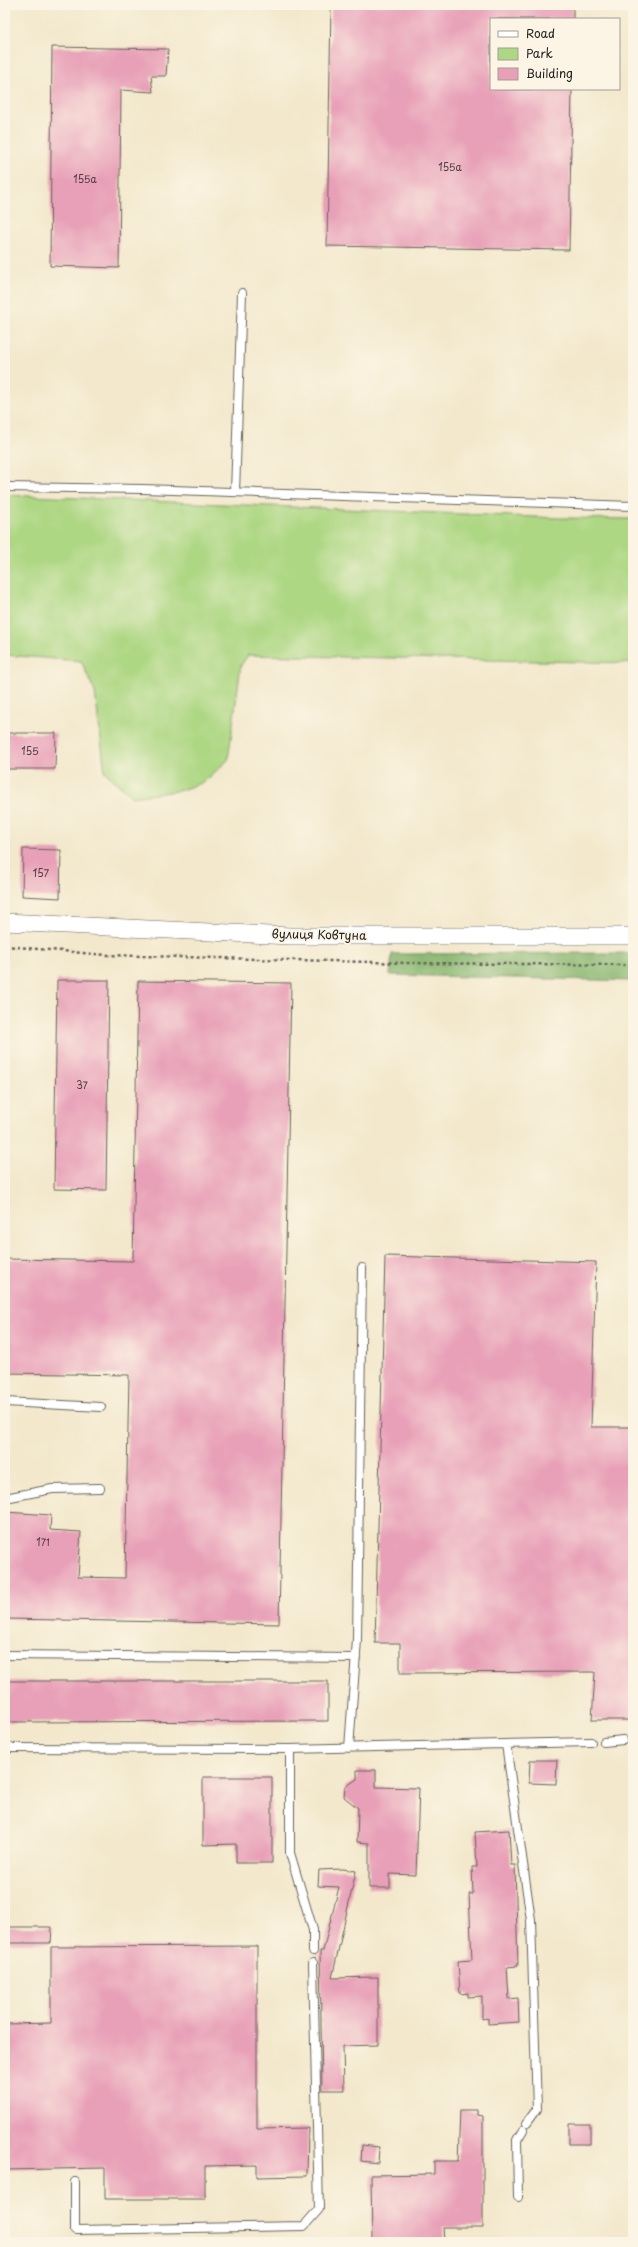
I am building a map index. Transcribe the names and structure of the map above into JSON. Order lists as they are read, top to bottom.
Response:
{
  "streets": {
    "street": ["вулиця Ковтуна"]
  },
  "house_numbers": [
    "155а",
    "155а",
    "155",
    "157",
    "37",
    "171"
  ],
  "legend": ["Road", "Park", "Building"]
}
